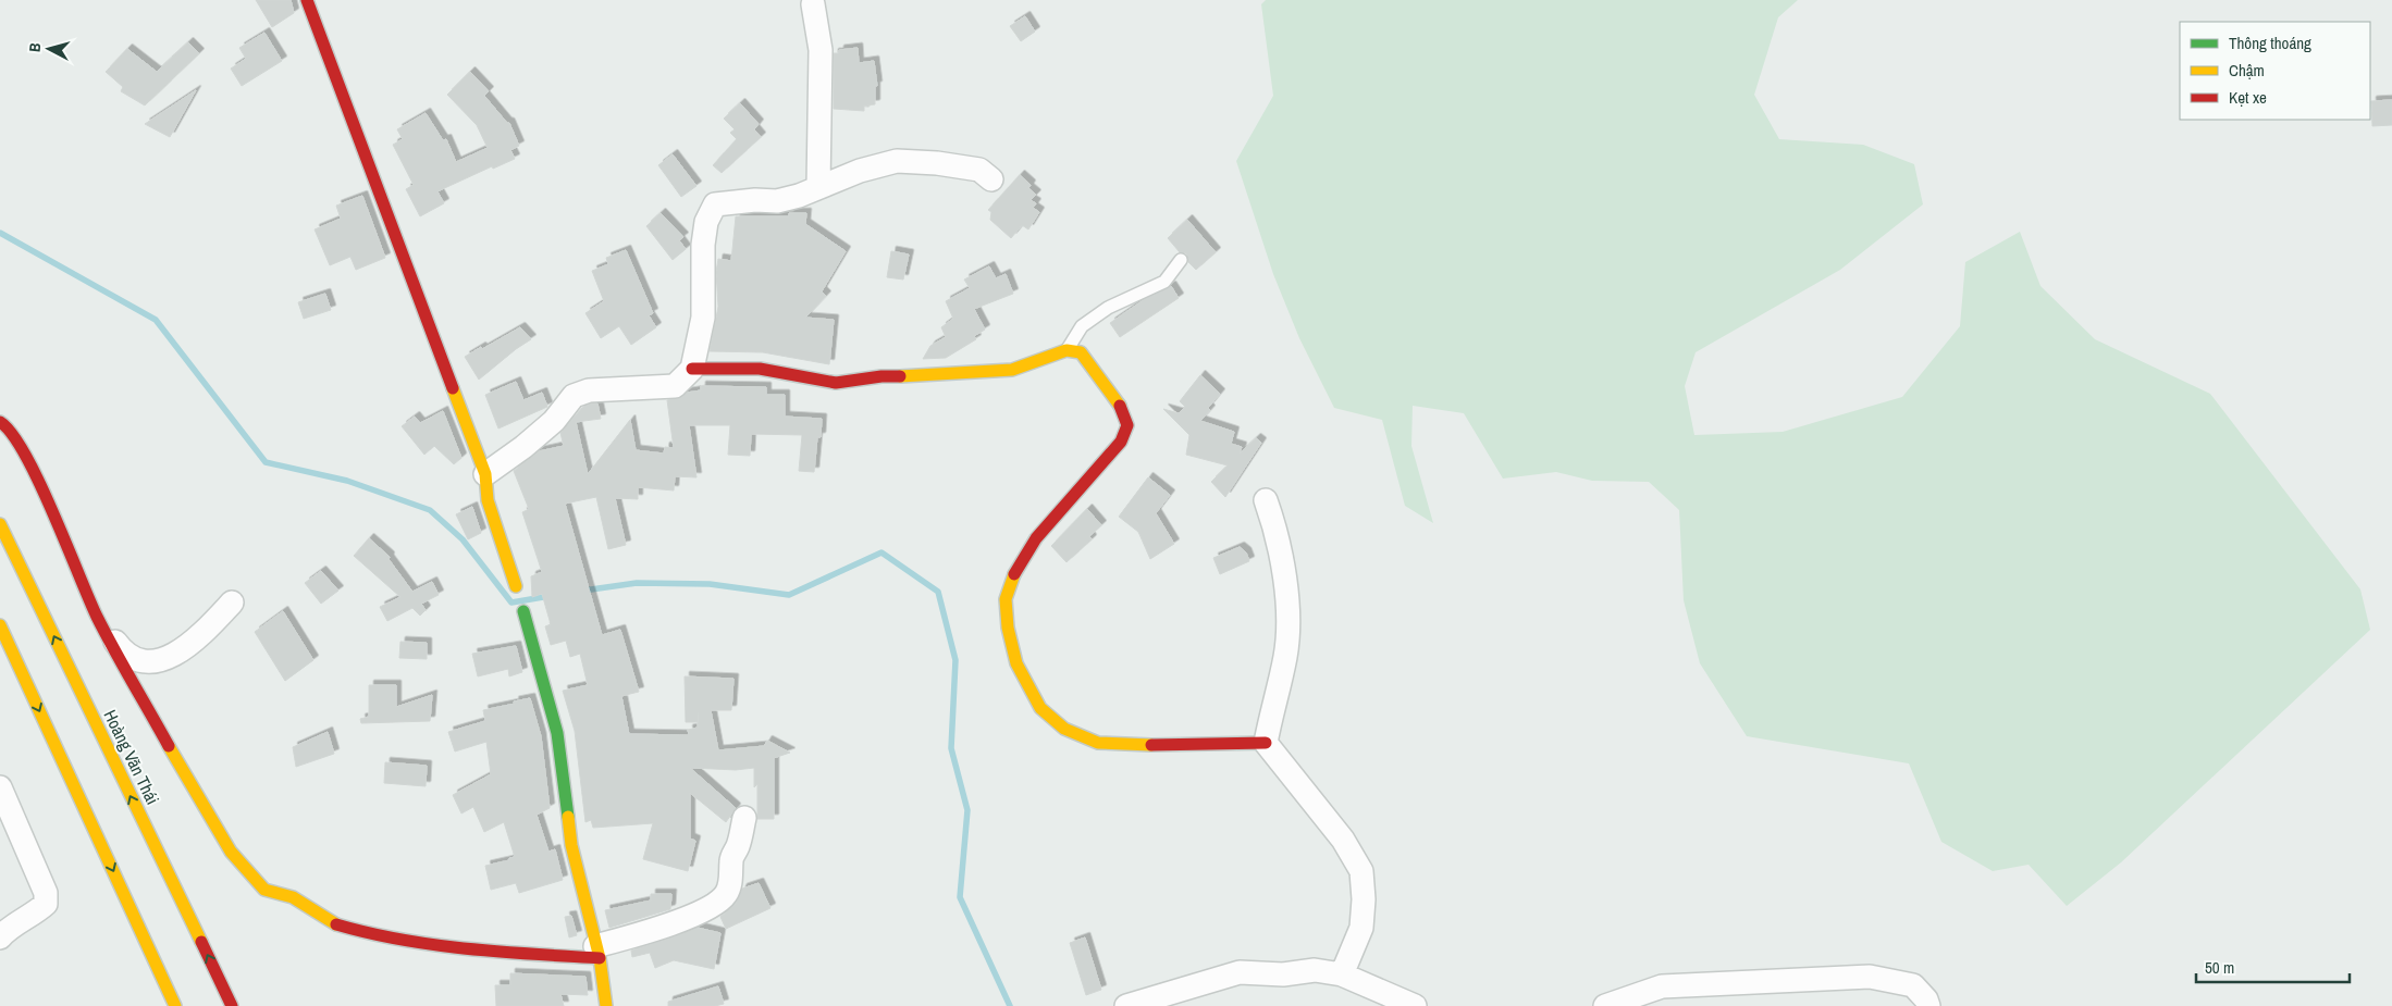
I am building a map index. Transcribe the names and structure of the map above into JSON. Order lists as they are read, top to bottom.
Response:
{
  "streets": {
    "street": ["Hoàng Văn Thái"]
  },
  "legend": ["Thông thoáng", "Chậm", "Kẹt xe"],
  "scale_bar": "50 m",
  "north": "left"
}
